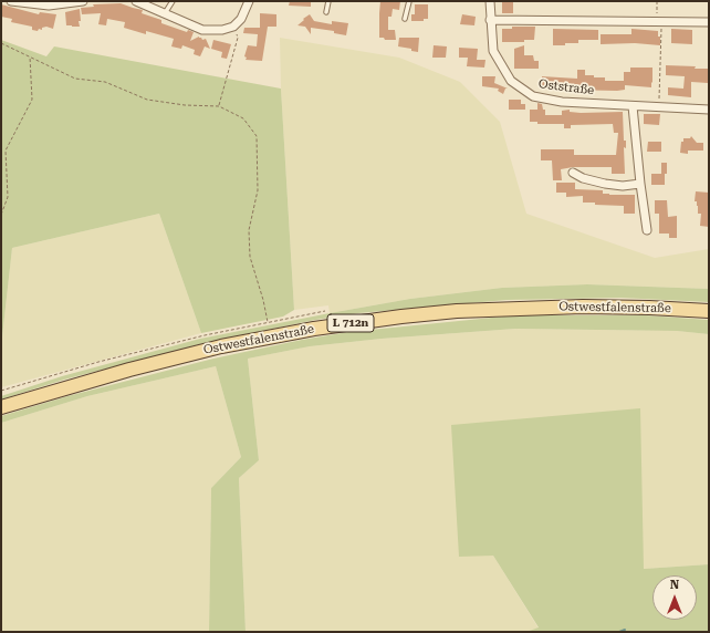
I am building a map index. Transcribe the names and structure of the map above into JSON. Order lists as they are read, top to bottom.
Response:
{
  "streets": {
    "main road": ["Ostwestfalenstraße", "L 712n"],
    "street": ["Oststraße"]
  },
  "north": "top"
}
